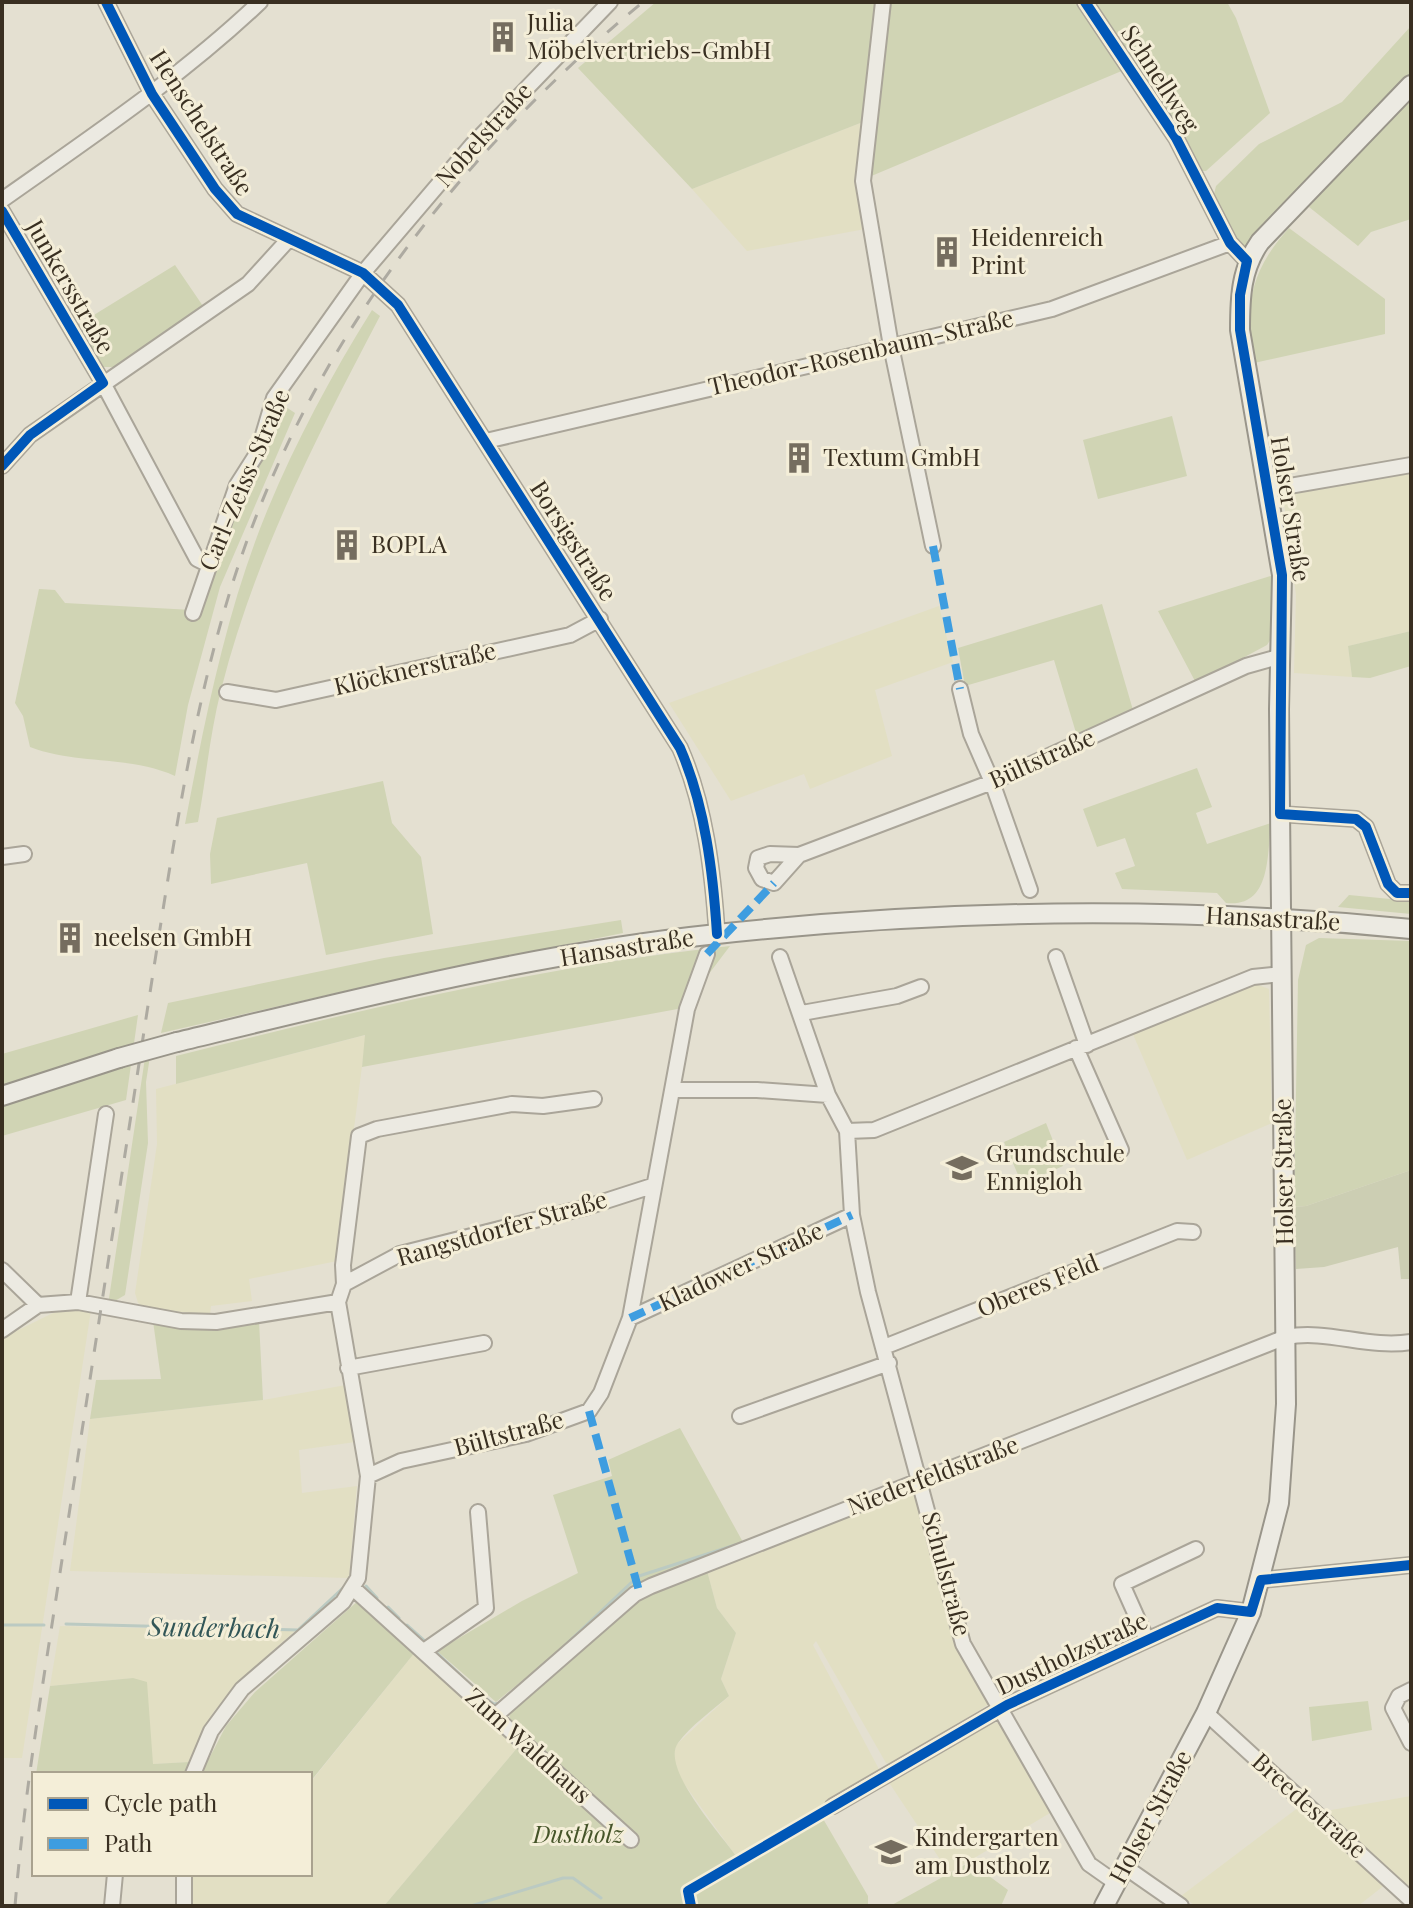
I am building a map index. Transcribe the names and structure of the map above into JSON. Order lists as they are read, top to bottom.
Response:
{
  "streets": {
    "main road": ["Holser Straße", "Hansastraße"],
    "street": [
      "Schnellweg",
      "Henschelstraße",
      "Nobelstraße",
      "Junkersstraße",
      "Theodor-Rosenbaum-Straße",
      "Carl-Zeiss-Straße",
      "Borsigstraße",
      "Klöcknerstraße",
      "Bültstraße",
      "Rangstdorfer Straße",
      "Kladower Straße",
      "Oberes Feld",
      "Niederfeldstraße",
      "Schulstraße",
      "Dustholzstraße",
      "Zum Waldhaus",
      "Breedestraße"
    ]
  },
  "crossings": [
    ["Schnellweg", "Theodor-Rosenbaum-Straße"],
    ["Schnellweg", "Holser Straße"],
    ["Henschelstraße", "Borsigstraße"],
    ["Nobelstraße", "Carl-Zeiss-Straße"],
    ["Nobelstraße", "Borsigstraße"],
    ["Junkersstraße", "Carl-Zeiss-Straße"],
    ["Theodor-Rosenbaum-Straße", "Borsigstraße"],
    ["Carl-Zeiss-Straße", "Borsigstraße"],
    ["Holser Straße", "Bültstraße"],
    ["Holser Straße", "Hansastraße"],
    ["Holser Straße", "Niederfeldstraße"],
    ["Holser Straße", "Schulstraße"],
    ["Holser Straße", "Dustholzstraße"],
    ["Holser Straße", "Breedestraße"],
    ["Borsigstraße", "Klöcknerstraße"],
    ["Borsigstraße", "Hansastraße"],
    ["Bültstraße", "Rangstdorfer Straße"],
    ["Bültstraße", "Kladower Straße"],
    ["Kladower Straße", "Schulstraße"],
    ["Oberes Feld", "Schulstraße"],
    ["Niederfeldstraße", "Schulstraße"],
    ["Niederfeldstraße", "Zum Waldhaus"],
    ["Schulstraße", "Dustholzstraße"]
  ],
  "water": ["Sunderbach"],
  "parks": ["Dustholz"],
  "places": {
    "building": [
      "Julia Möbelvertriebs-GmbH",
      "Heidenreich Print",
      "Textum GmbH",
      "BOPLA",
      "neelsen GmbH"
    ],
    "school or university": ["Grundschule Ennigloh", "Kindergarten am Dustholz"]
  },
  "legend": ["Cycle path", "Path"]
}
